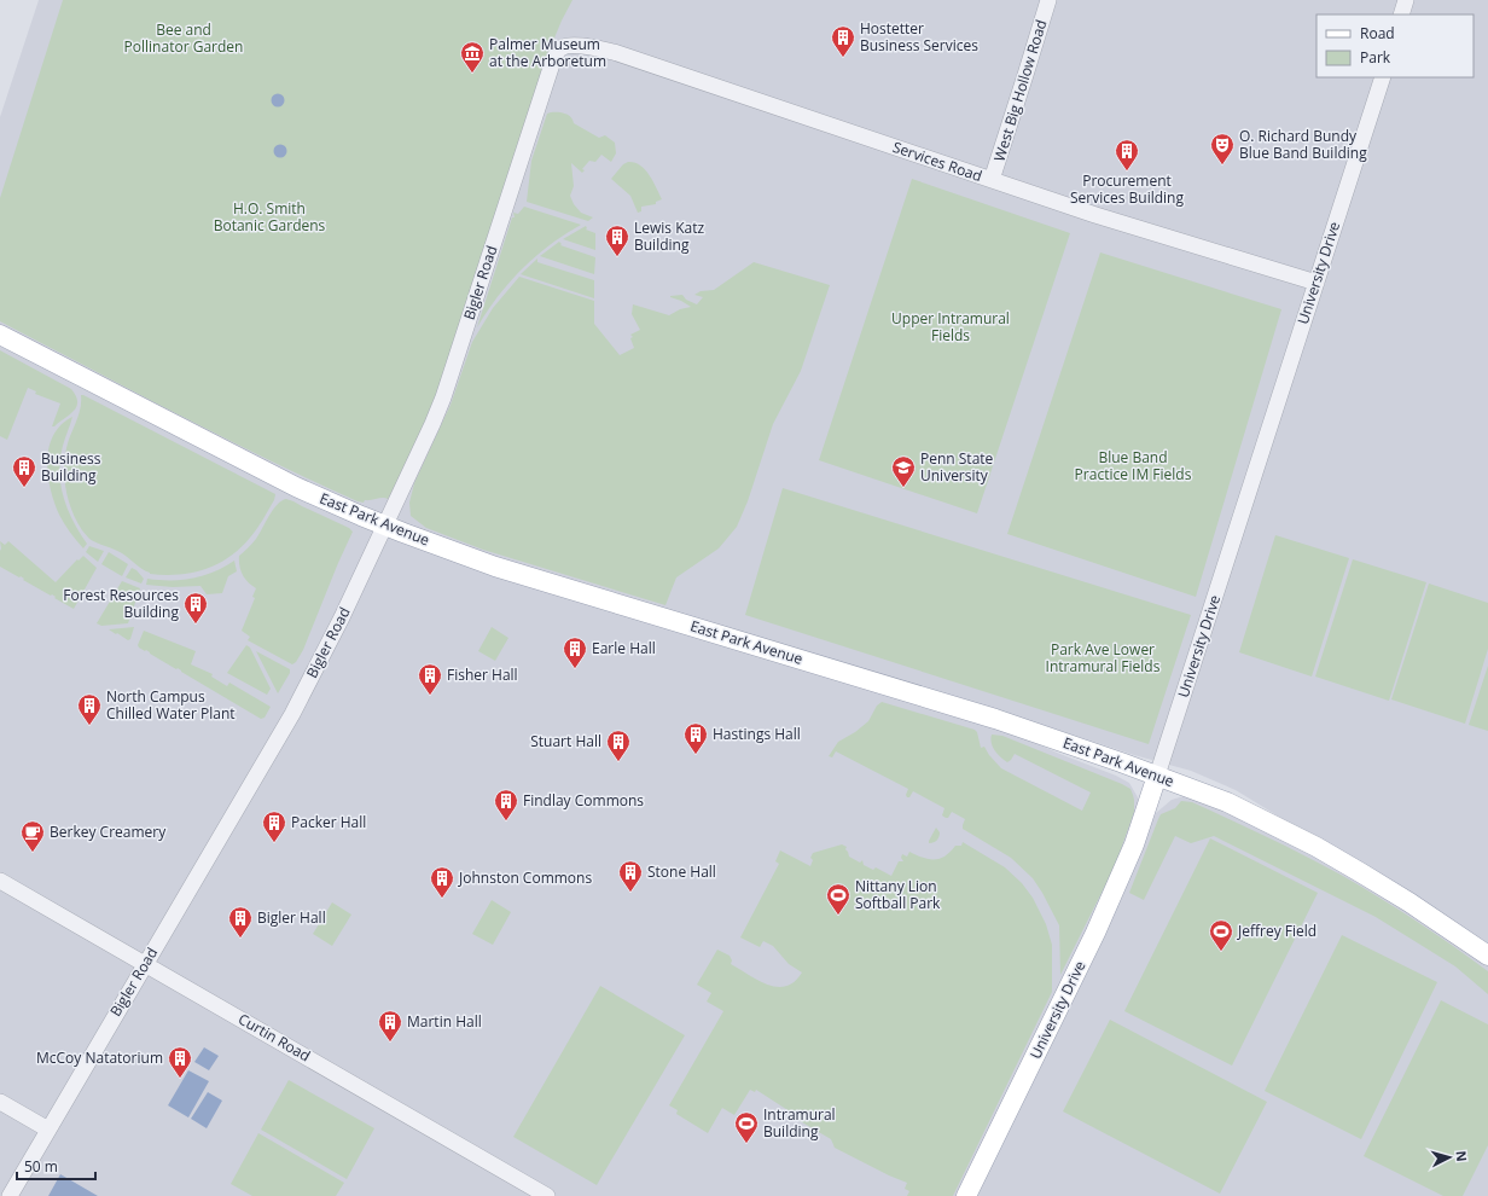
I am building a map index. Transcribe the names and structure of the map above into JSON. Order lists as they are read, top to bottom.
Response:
{
  "streets": {
    "main road": ["University Drive", "East Park Avenue"],
    "street": [
      "West Big Hollow Road",
      "Services Road",
      "Bigler Road",
      "Curtin Road"
    ]
  },
  "crossings": [
    ["West Big Hollow Road", "Services Road"],
    ["Services Road", "University Drive"],
    ["Services Road", "Bigler Road"],
    ["University Drive", "East Park Avenue"],
    ["Bigler Road", "East Park Avenue"],
    ["Bigler Road", "Curtin Road"]
  ],
  "parks": [
    "Bee and Pollinator Garden",
    "H.O. Smith Botanic Gardens",
    "Upper Intramural Fields",
    "Blue Band Practice IM Fields",
    "Park Ave Lower Intramural Fields"
  ],
  "places": {
    "building": [
      "Hostetter Business Services",
      "Procurement Services Building",
      "Lewis Katz Building",
      "Business Building",
      "Forest Resources Building",
      "Earle Hall",
      "Fisher Hall",
      "North Campus Chilled Water Plant",
      "Hastings Hall",
      "Stuart Hall",
      "Findlay Commons",
      "Packer Hall",
      "Stone Hall",
      "Johnston Commons",
      "Bigler Hall",
      "Martin Hall",
      "McCoy Natatorium"
    ],
    "museum": ["Palmer Museum at the Arboretum"],
    "theatre": ["O. Richard Bundy Blue Band Building"],
    "school or university": ["Penn State University"],
    "cafe": ["Berkey Creamery"],
    "sports": ["Nittany Lion Softball Park", "Jeffrey Field", "Intramural Building"]
  },
  "legend": ["Road", "Park"],
  "scale_bar": "50 m",
  "north": "right"
}
